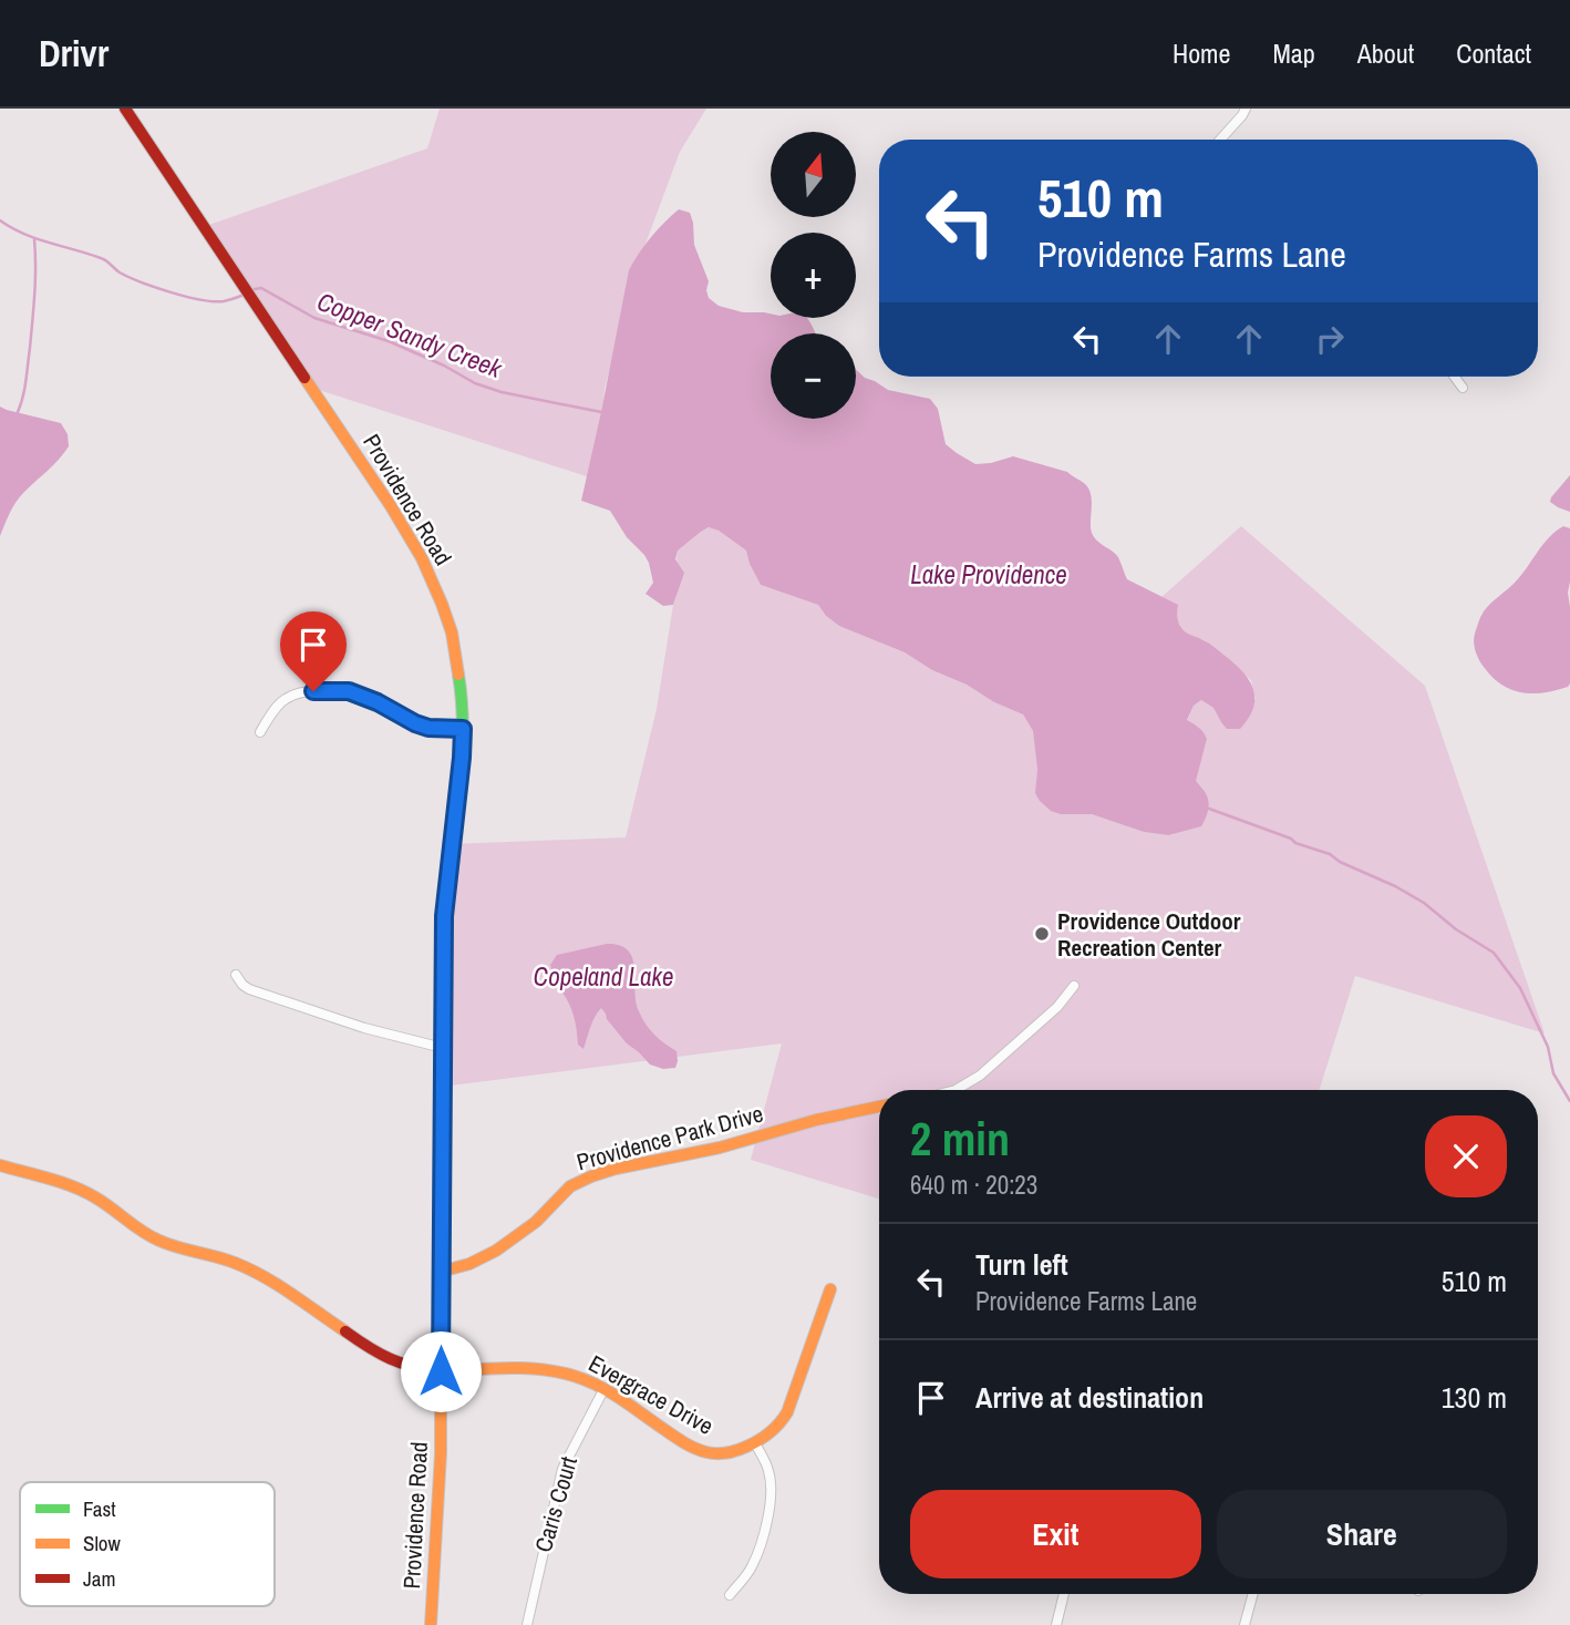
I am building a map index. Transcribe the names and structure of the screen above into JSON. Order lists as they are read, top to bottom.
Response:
{
  "streets": {
    "street": [
      "Providence Road",
      "Providence Park Drive",
      "Evergrace Drive",
      "Caris Court"
    ]
  },
  "crossings": [
    ["Providence Road", "Providence Park Drive"],
    ["Providence Road", "Evergrace Drive"],
    ["Evergrace Drive", "Caris Court"]
  ],
  "water": ["Copper Sandy Creek", "Lake Providence", "Copeland Lake"],
  "places": ["Providence Outdoor Recreation Center"],
  "legend": ["Fast", "Slow", "Jam"],
  "north": "top",
  "page": {
    "header": "Drivr",
    "nav": [
      "Home",
      "Map",
      "About",
      "Contact"
    ],
    "map_buttons": ["+", "−"],
    "turn": ["510 m", "Providence Farms Lane"],
    "heading": ["2 min", "640 m · 20:23"],
    "list": [
      {
        "name": "Turn left",
        "note": "Providence Farms Lane",
        "value": "510 m"
      },
      {
        "name": "Arrive at destination",
        "value": "130 m"
      }
    ],
    "buttons": ["Exit", "Share"]
  }
}
